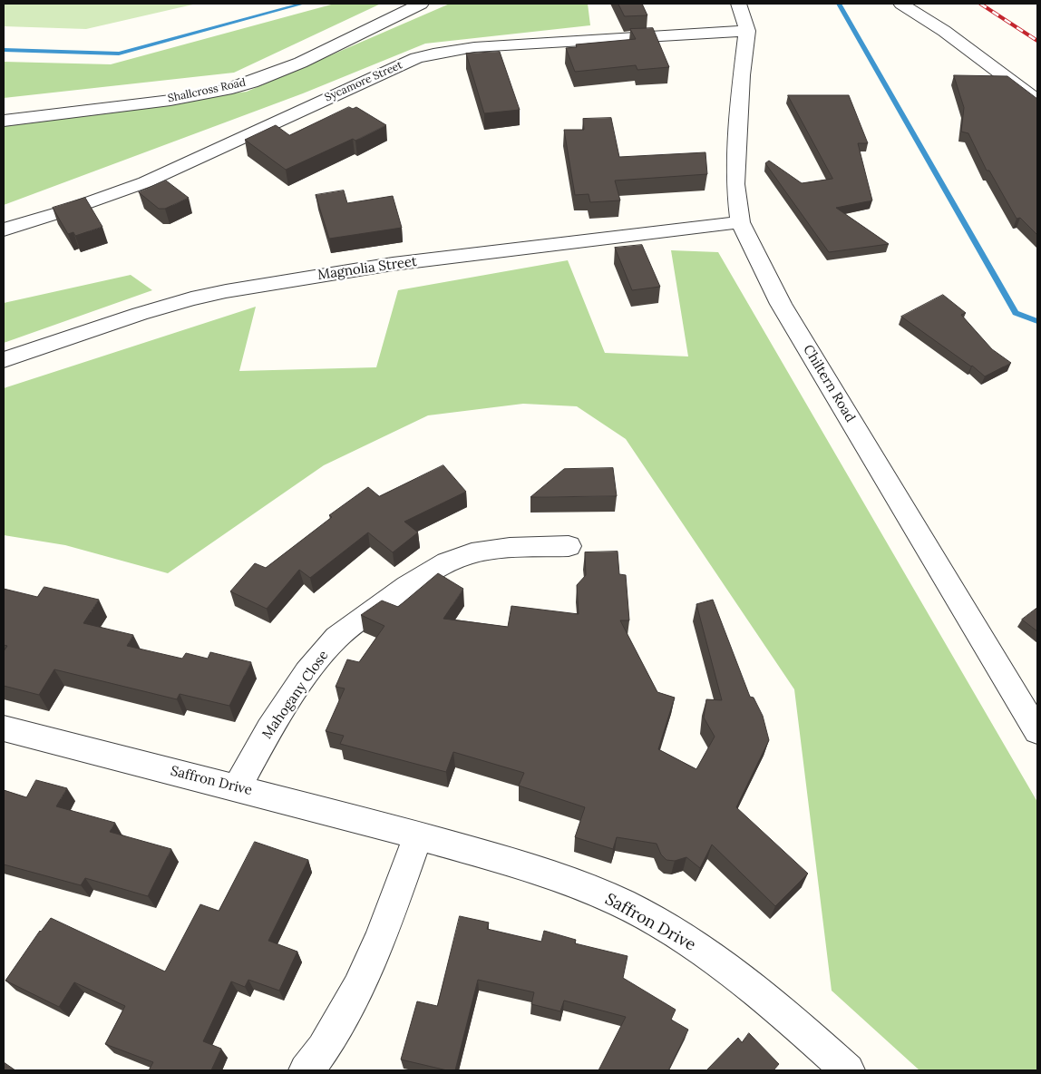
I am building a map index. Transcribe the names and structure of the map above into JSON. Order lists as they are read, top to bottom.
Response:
{
  "streets": {
    "street": [
      "Sycamore Street",
      "Shallcross Road",
      "Magnolia Street",
      "Chiltern Road",
      "Mahogany Close",
      "Saffron Drive"
    ]
  },
  "crossings": [
    ["Sycamore Street", "Chiltern Road"],
    ["Magnolia Street", "Chiltern Road"],
    ["Mahogany Close", "Saffron Drive"]
  ]
}
